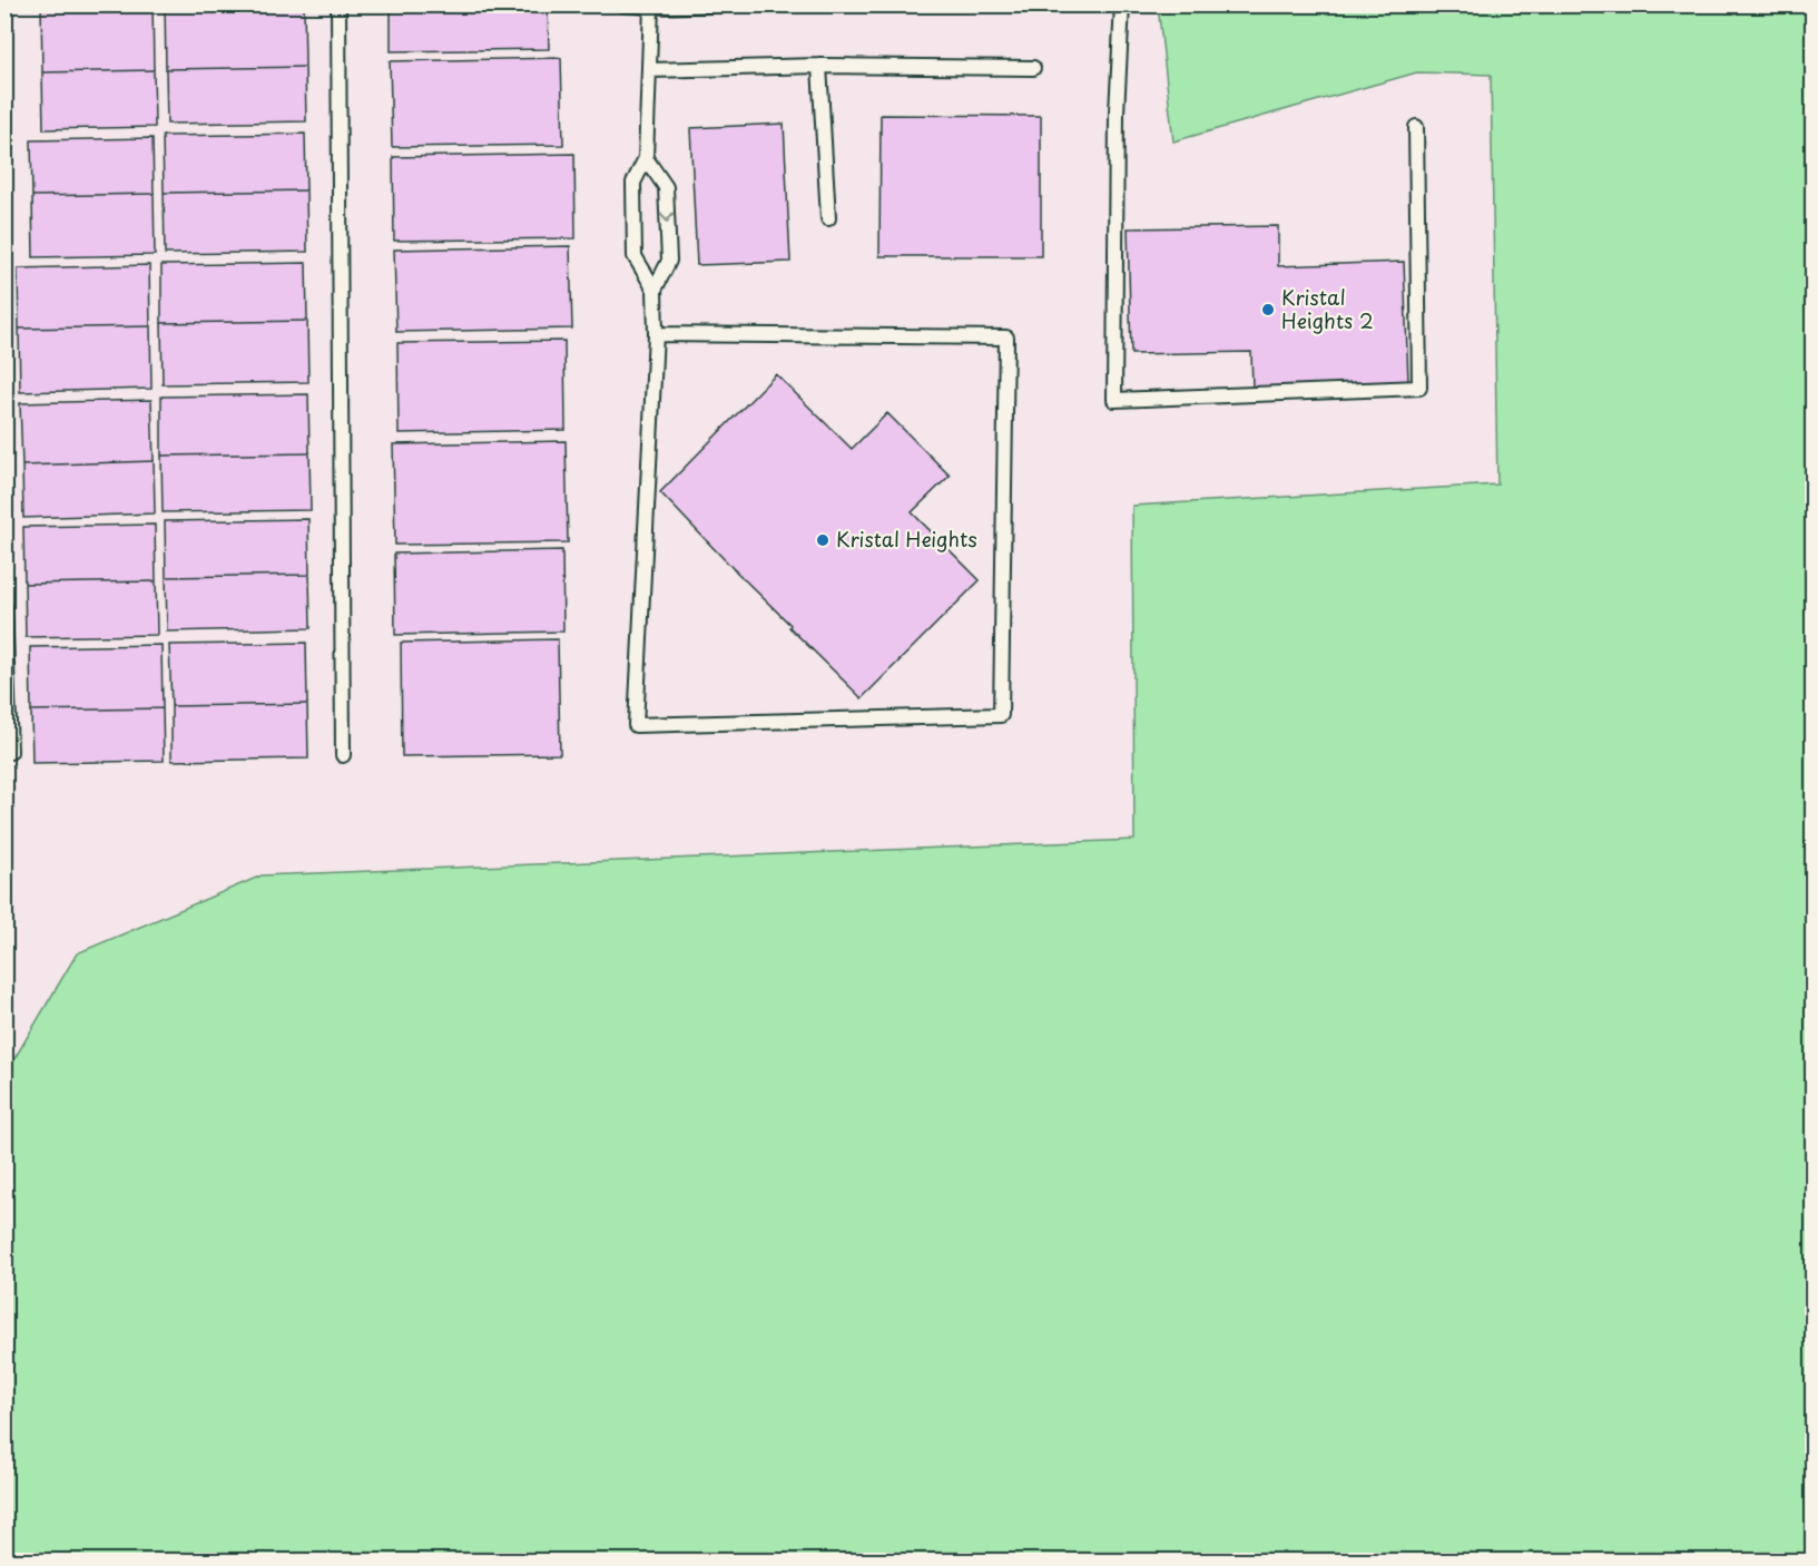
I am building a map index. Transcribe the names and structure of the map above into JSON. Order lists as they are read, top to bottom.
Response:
{
  "places": ["Kristal Heights 2", "Kristal Heights"]
}
